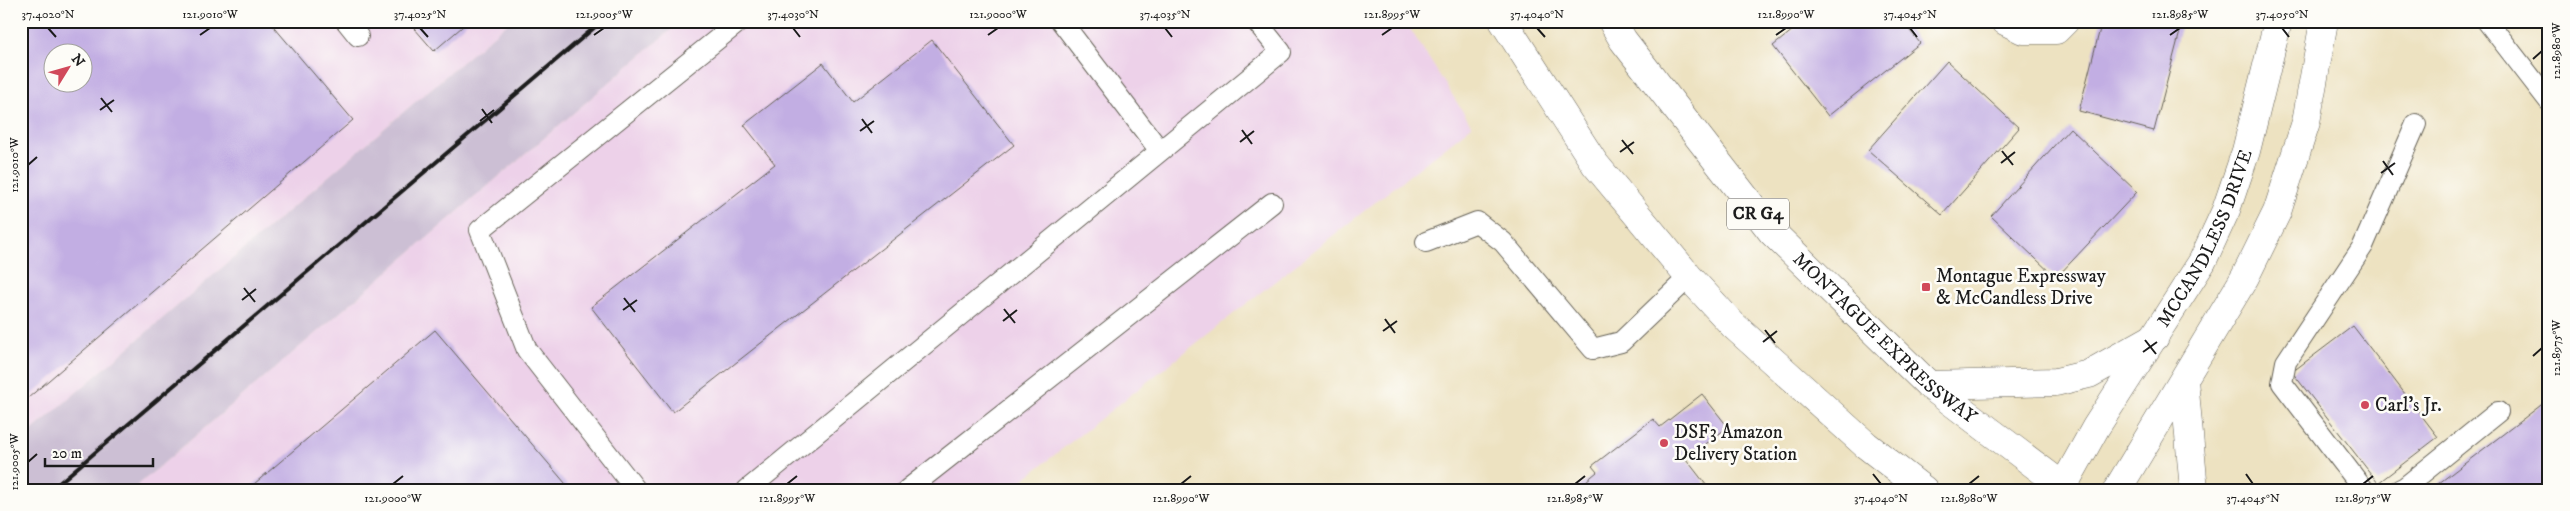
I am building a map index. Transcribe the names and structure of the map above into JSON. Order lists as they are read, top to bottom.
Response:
{
  "streets": {
    "main road": ["CR G4", "MCCANDLESS DRIVE", "MONTAGUE EXPRESSWAY"]
  },
  "crossings": [
    ["MCCANDLESS DRIVE", "MONTAGUE EXPRESSWAY"]
  ],
  "places": {
    "transit": ["Montague Expressway & McCandless Drive"],
    "other": ["Carl's Jr.", "DSF3 Amazon Delivery Station"]
  },
  "scale_bar": "20 m",
  "north": "top right",
  "coordinates": [
    "37.4020°N",
    "121.9010°W",
    "37.4025°N",
    "121.9005°W",
    "37.4030°N",
    "121.9000°W",
    "37.4035°N",
    "121.8995°W",
    "37.4040°N",
    "121.8990°W",
    "37.4045°N",
    "121.8985°W",
    "37.4050°N",
    "121.8980°W",
    "121.8975°W"
  ]
}
